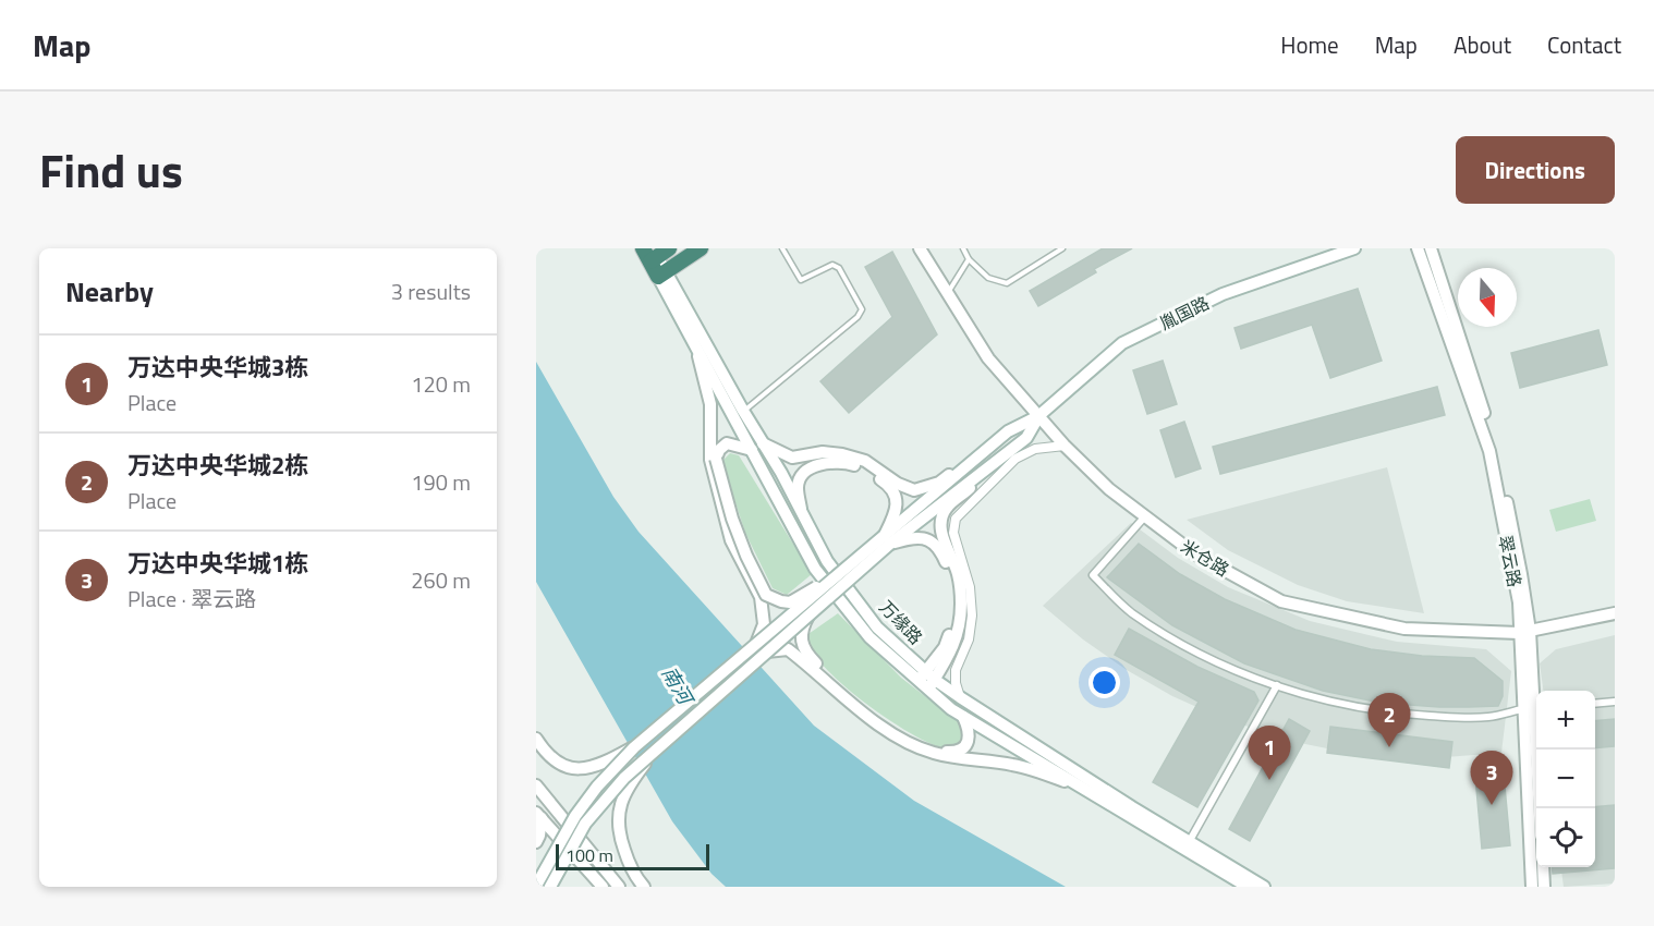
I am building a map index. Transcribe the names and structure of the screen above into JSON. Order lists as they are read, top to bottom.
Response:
{
  "streets": {
    "highway": ["万缘路"],
    "street": ["胤国路", "米仓路", "翠云路"]
  },
  "crossings": [
    ["胤国路", "米仓路"],
    ["米仓路", "翠云路"]
  ],
  "water": ["南河"],
  "scale_bar": "100 m",
  "north": "bottom",
  "page": {
    "header": "Map",
    "nav": [
      "Home",
      "Map",
      "About",
      "Contact"
    ],
    "title": "Find us",
    "buttons": "Directions",
    "heading": ["Nearby", "3 results"],
    "list": [
      {
        "mark": "1",
        "name": "万达中央华城3栋",
        "note": "Place",
        "value": "120 m"
      },
      {
        "mark": "2",
        "name": "万达中央华城2栋",
        "note": "Place",
        "value": "190 m"
      },
      {
        "mark": "3",
        "name": "万达中央华城1栋",
        "note": "Place · 翠云路",
        "value": "260 m"
      }
    ],
    "map_buttons": ["+", "−"],
    "pins": ["2", "1", "3"],
    "scale": "100 m"
  }
}
